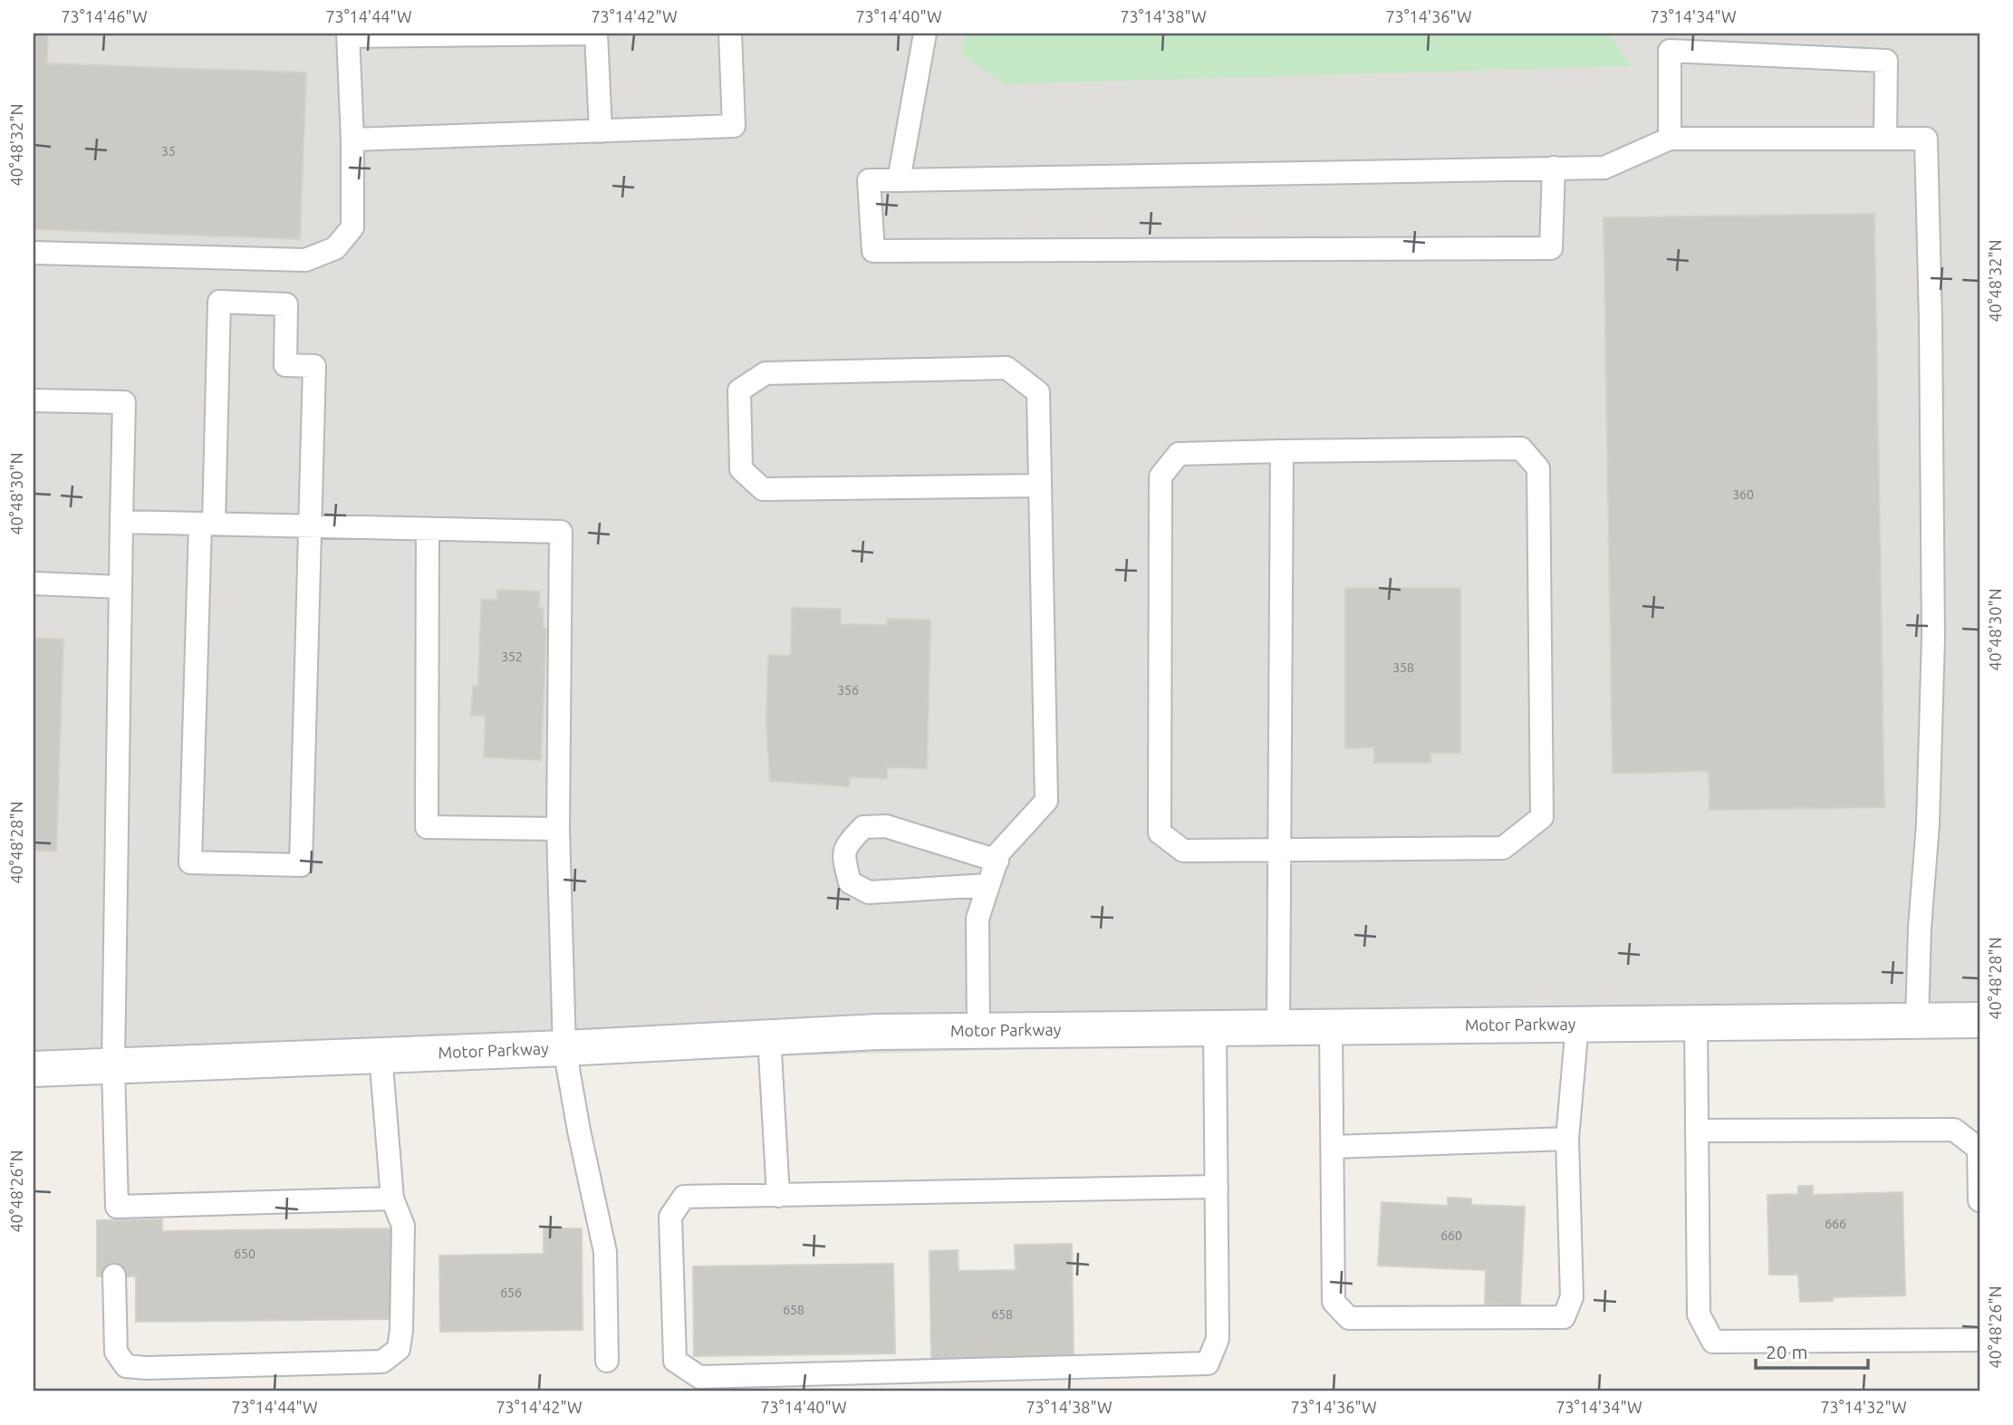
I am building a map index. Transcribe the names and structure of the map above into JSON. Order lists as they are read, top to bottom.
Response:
{
  "streets": {
    "main road": ["Motor Parkway"]
  },
  "house_numbers": [
    "35",
    "360",
    "352",
    "358",
    "356",
    "666",
    "660",
    "650",
    "656",
    "658",
    "658"
  ],
  "scale_bar": "20 m",
  "coordinates": [
    "73°14'46\"W",
    "73°14'44\"W",
    "73°14'42\"W",
    "73°14'40\"W",
    "73°14'38\"W",
    "73°14'36\"W",
    "73°14'34\"W",
    "40°48'32\"N",
    "40°48'30\"N",
    "40°48'28\"N",
    "40°48'26\"N",
    "73°14'32\"W"
  ]
}
